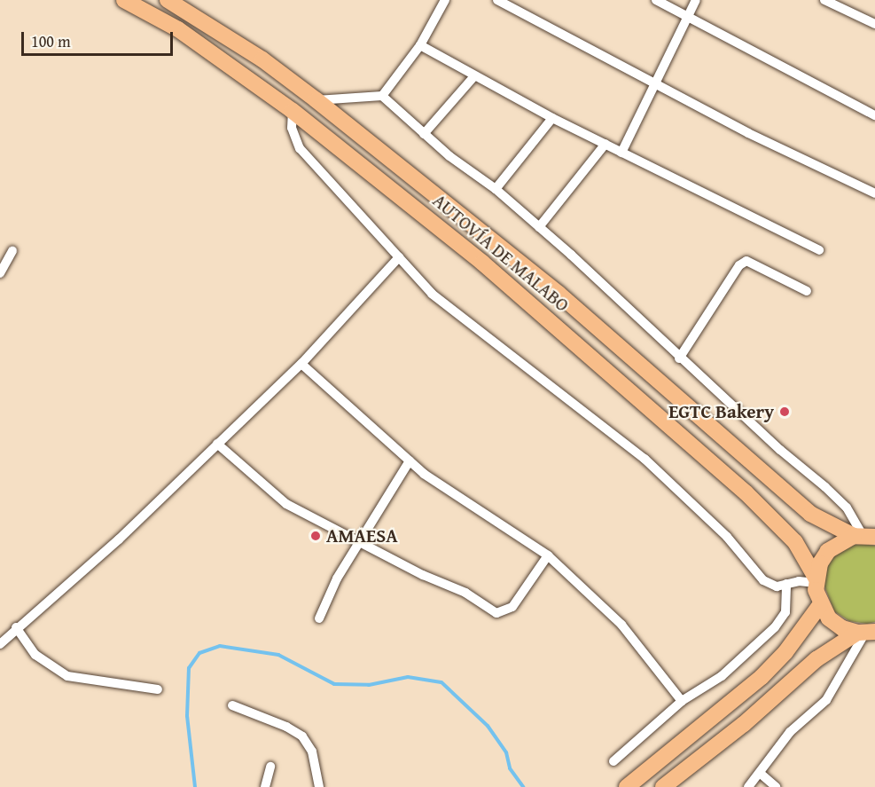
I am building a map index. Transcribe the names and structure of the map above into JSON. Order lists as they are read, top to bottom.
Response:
{
  "streets": {
    "main road": ["AUTOVÍA DE MALABO"]
  },
  "places": ["EGTC Bakery", "AMAESA"],
  "scale_bar": "100 m"
}
